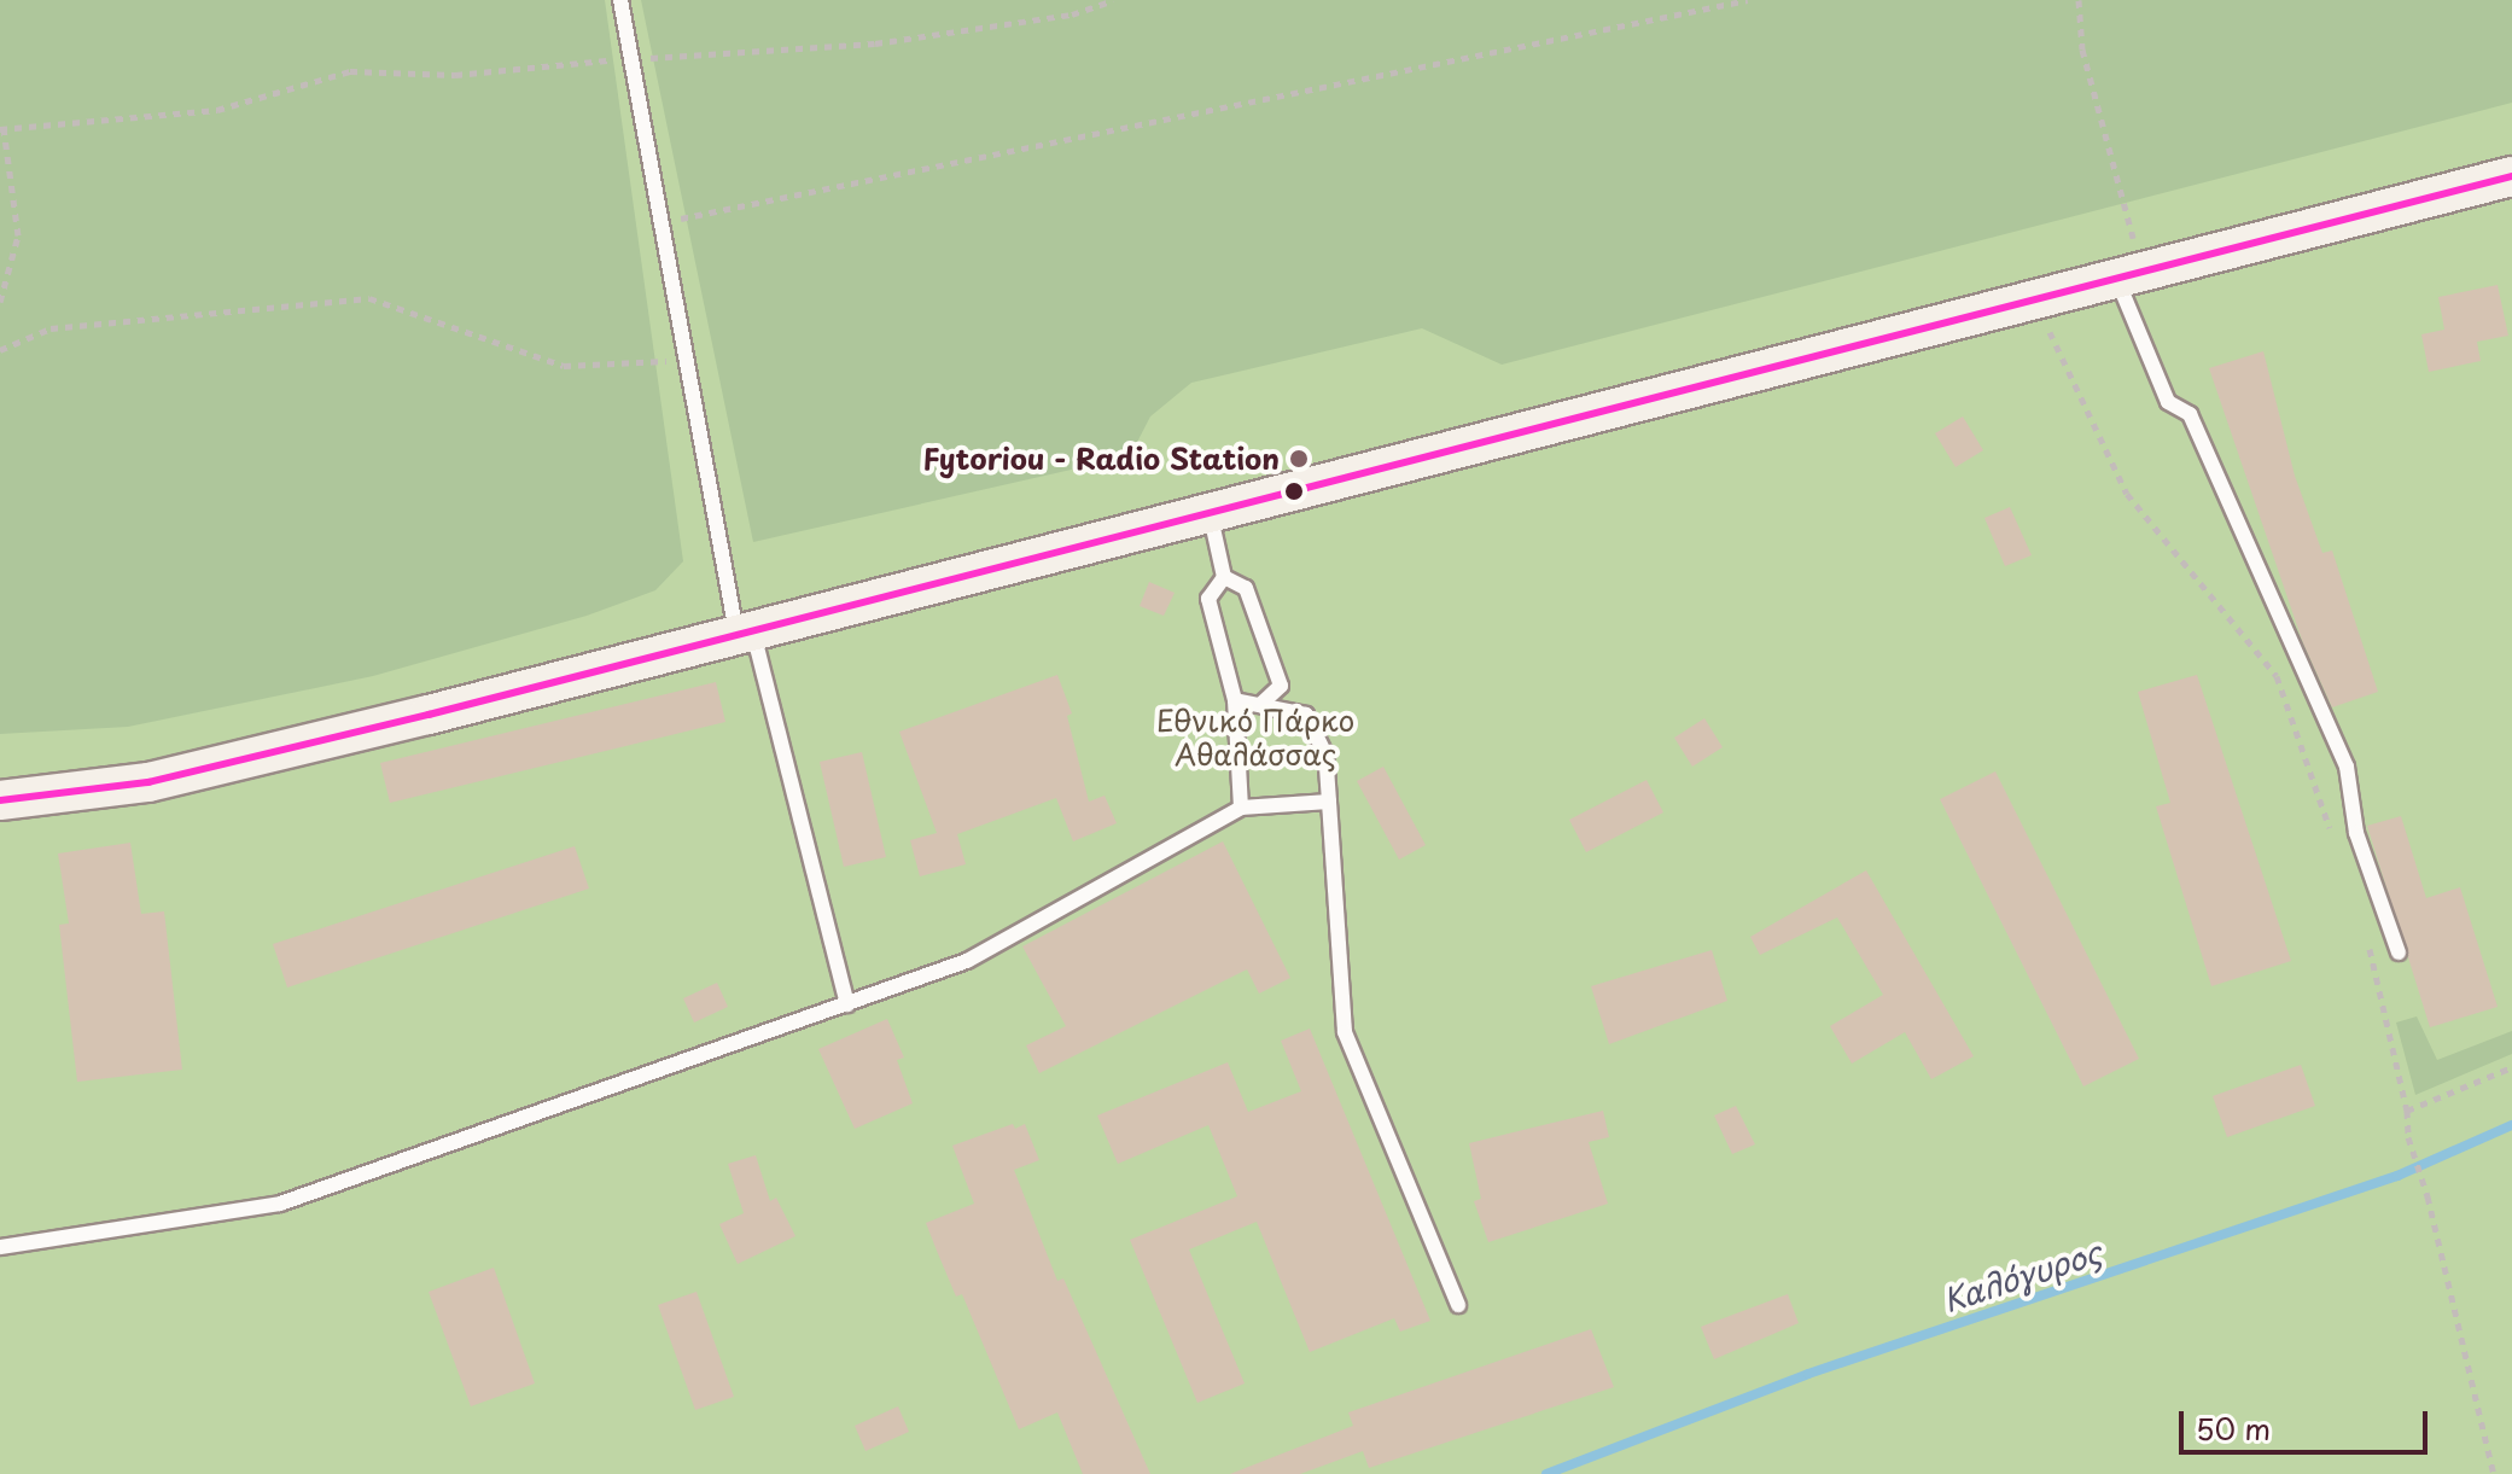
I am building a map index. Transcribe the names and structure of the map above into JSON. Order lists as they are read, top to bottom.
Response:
{
  "water": ["Καλόγυρος"],
  "parks": ["Εθνικό Πάρκο Αθαλάσσας"],
  "places": ["Fytoriou - Radio Station"],
  "scale_bar": "50 m"
}
